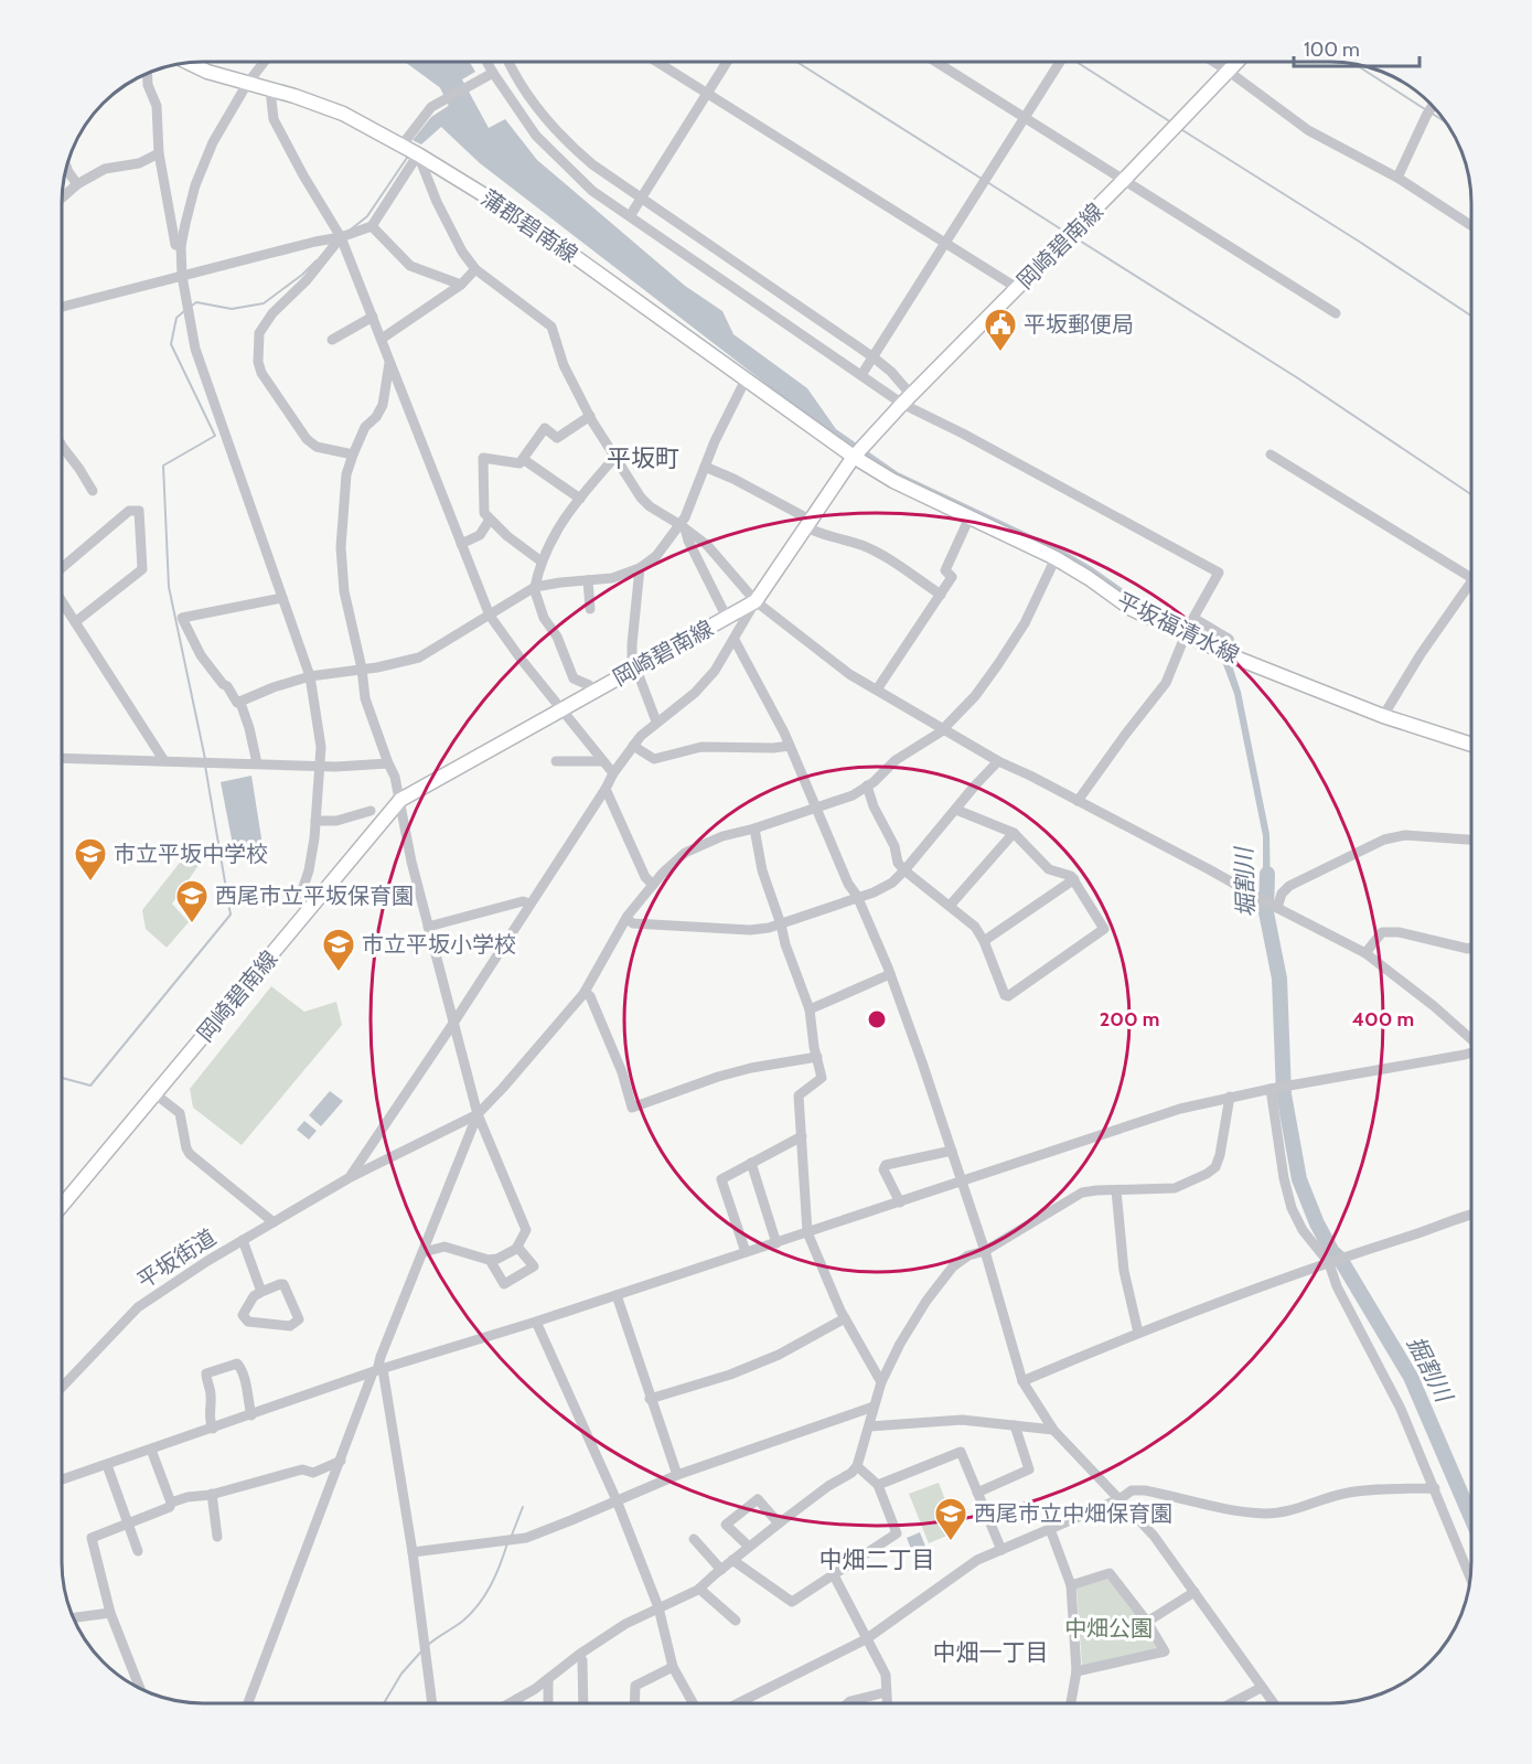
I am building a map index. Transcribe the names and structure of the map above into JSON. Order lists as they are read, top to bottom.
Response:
{
  "streets": {
    "main road": ["蒲郡碧南線", "岡崎碧南線", "平坂福清水線"],
    "street": ["平坂街道"]
  },
  "crossings": [
    ["蒲郡碧南線", "岡崎碧南線"],
    ["蒲郡碧南線", "平坂福清水線"],
    ["岡崎碧南線", "平坂福清水線"]
  ],
  "districts": ["平坂町", "中畑二丁目", "中畑一丁目"],
  "water": ["堀割川", "掘割川"],
  "parks": ["中畑公園"],
  "places": {
    "public building": ["平坂郵便局"],
    "school or university": [
      "市立平坂中学校",
      "西尾市立平坂保育園",
      "市立平坂小学校",
      "西尾市立中畑保育園"
    ]
  },
  "scale_bar": "100 m",
  "rings": ["200 m", "400 m"]
}
